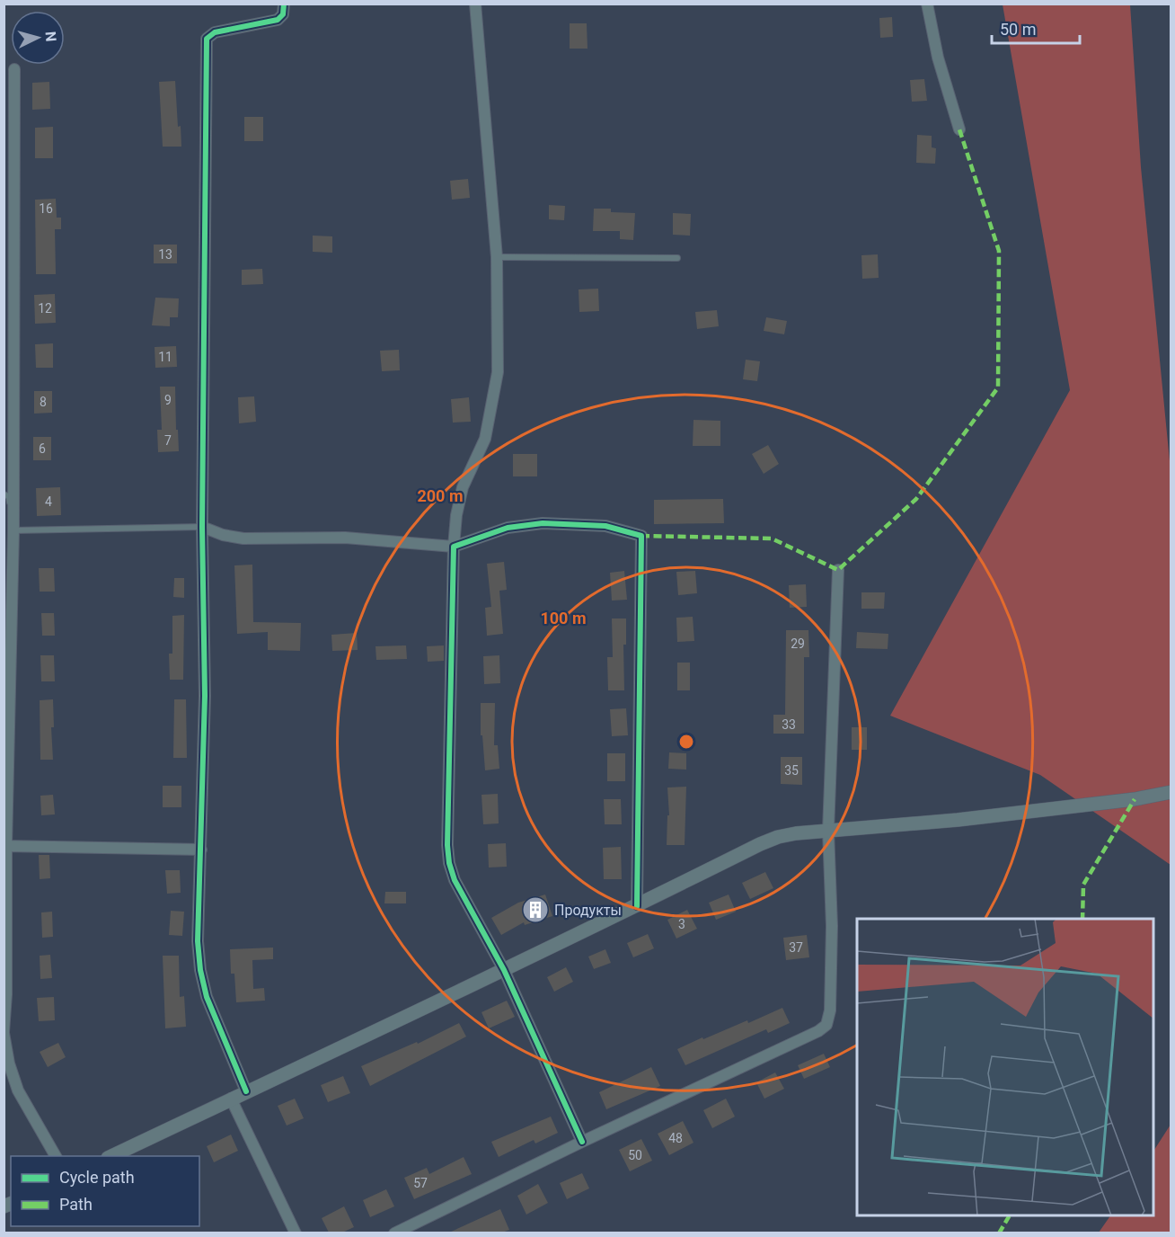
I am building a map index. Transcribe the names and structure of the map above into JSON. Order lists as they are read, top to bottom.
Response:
{
  "places": {
    "building": ["Продукты"]
  },
  "house_numbers": [
    "16",
    "13",
    "12",
    "11",
    "9",
    "8",
    "7",
    "6",
    "4",
    "29",
    "33",
    "35",
    "3",
    "37",
    "48",
    "50",
    "57"
  ],
  "legend": ["Cycle path", "Path"],
  "scale_bar": "50 m",
  "north": "right",
  "rings": ["200 m", "100 m"]
}
